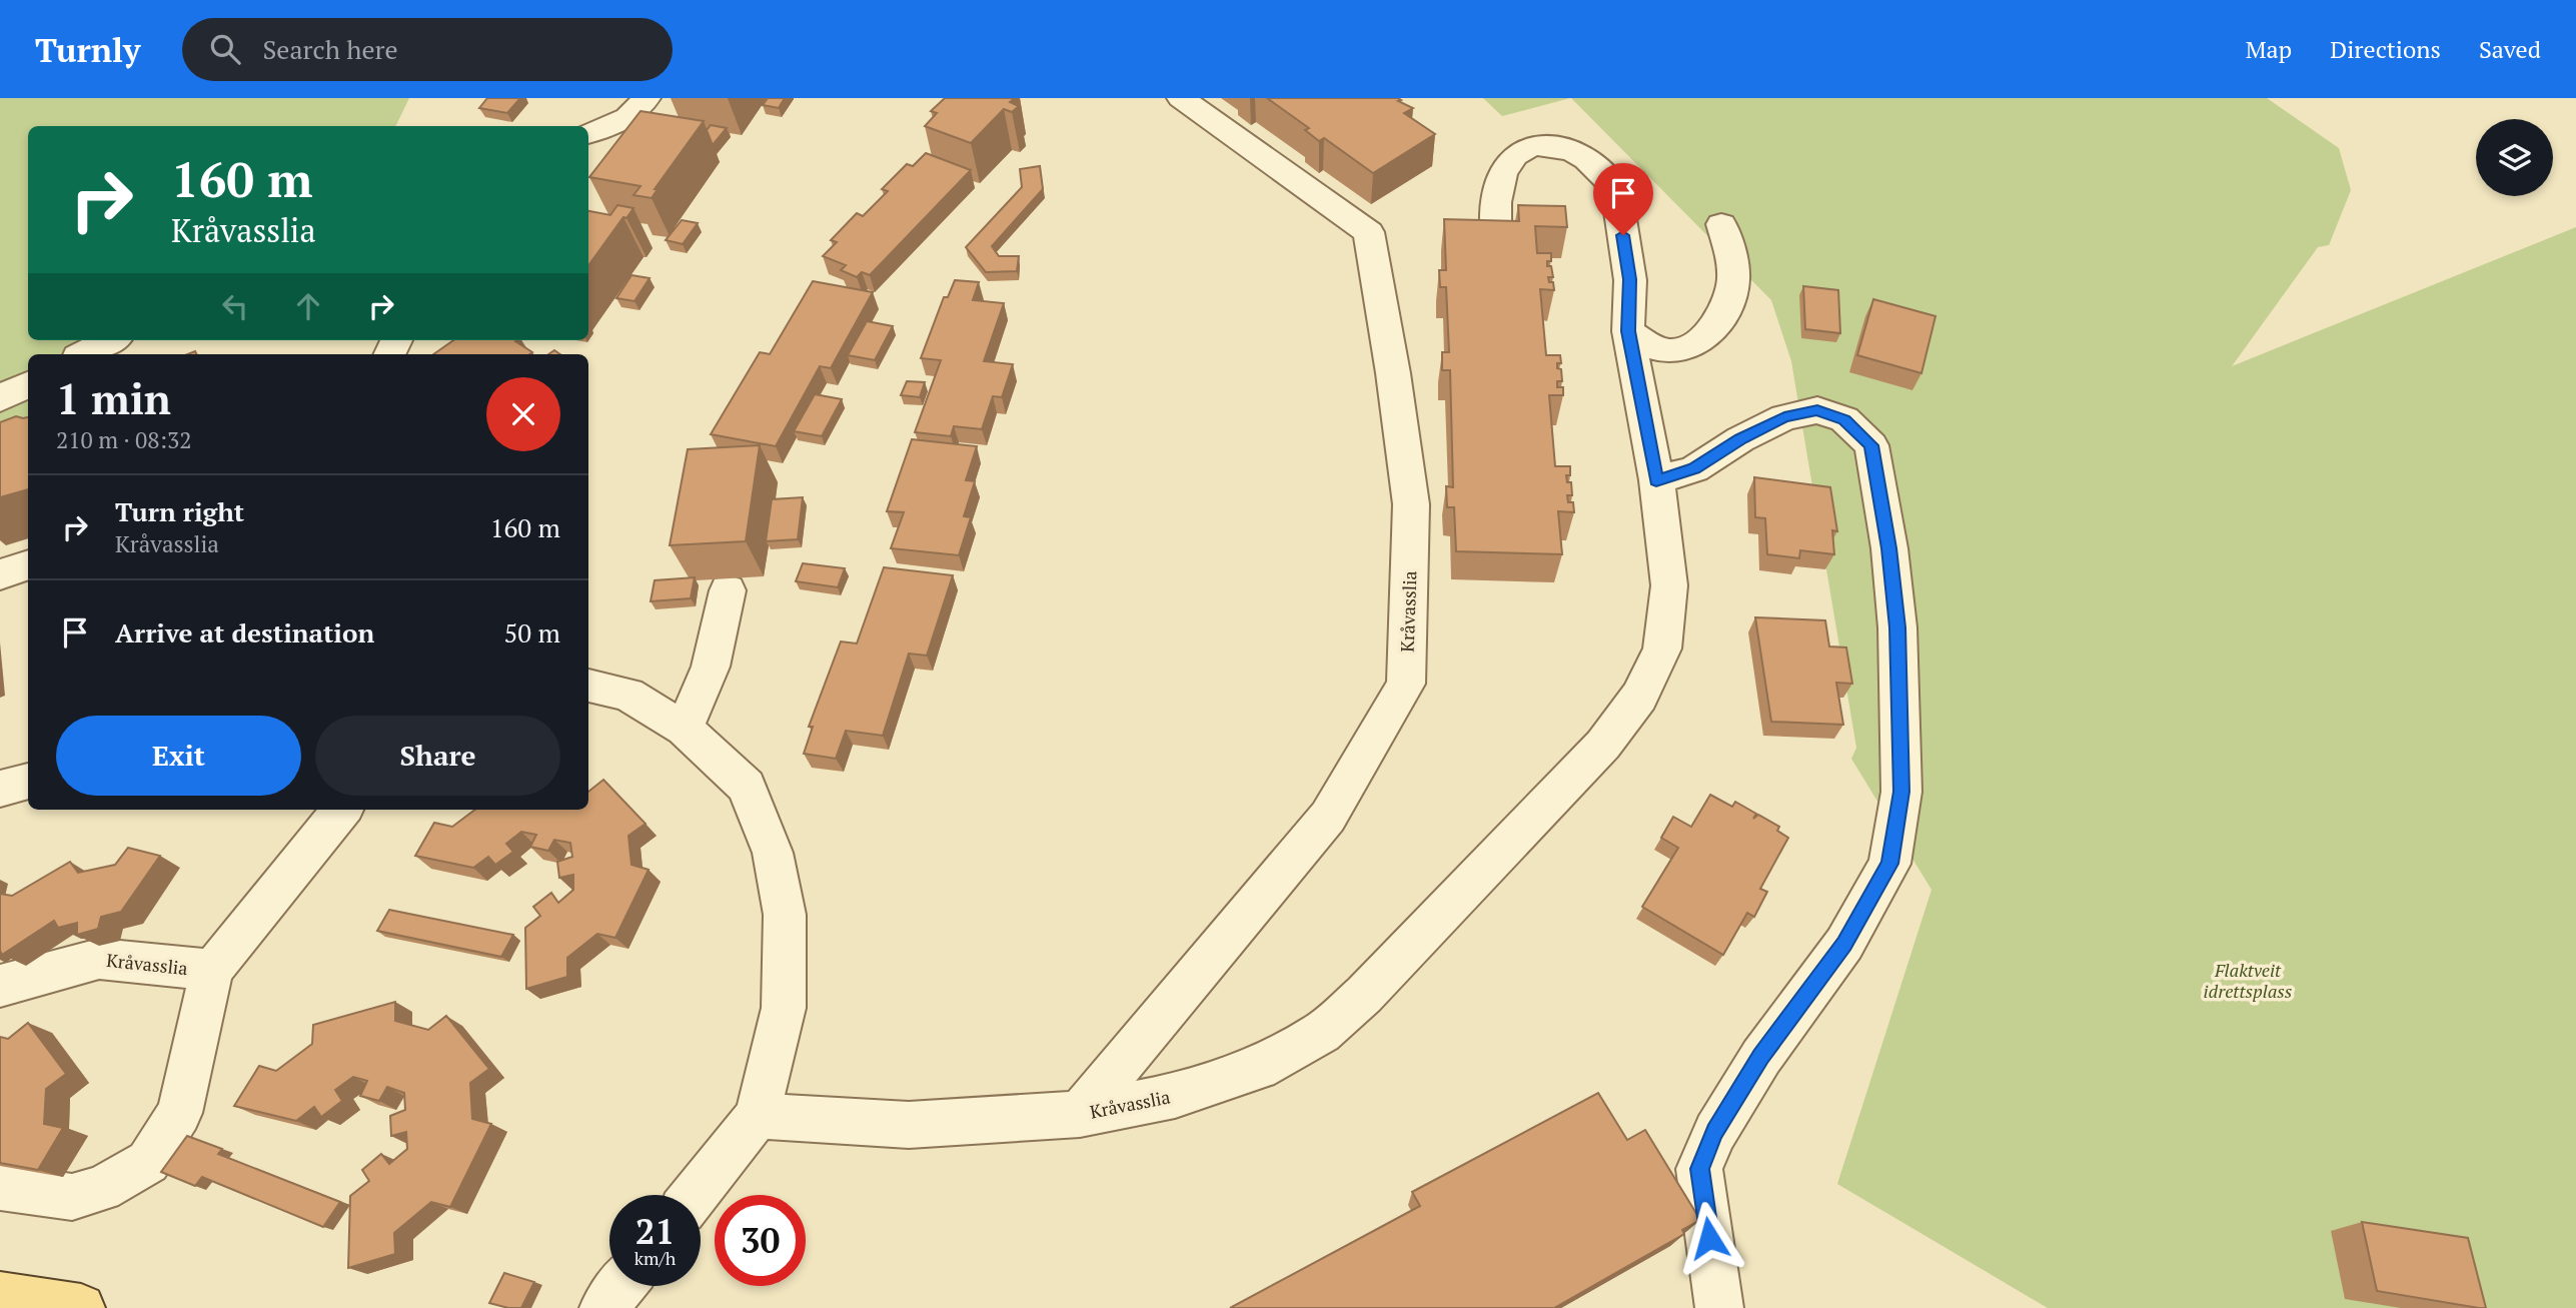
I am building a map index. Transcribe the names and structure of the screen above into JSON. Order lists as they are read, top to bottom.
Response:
{
  "streets": {
    "street": ["Kråvasslia"]
  },
  "parks": ["Flaktveit idrettsplass"],
  "page": {
    "header": "Turnly",
    "search": "Search here",
    "nav": ["Map", "Directions", "Saved"],
    "turn": ["160 m", "Kråvasslia"],
    "heading": ["1 min", "210 m · 08:32"],
    "list": [
      {
        "name": "Turn right",
        "note": "Kråvasslia",
        "value": "160 m"
      },
      {
        "name": "Arrive at destination",
        "value": "50 m"
      }
    ],
    "buttons": ["Exit", "Share"],
    "speed": "21 km/h",
    "limit": "30"
  }
}
